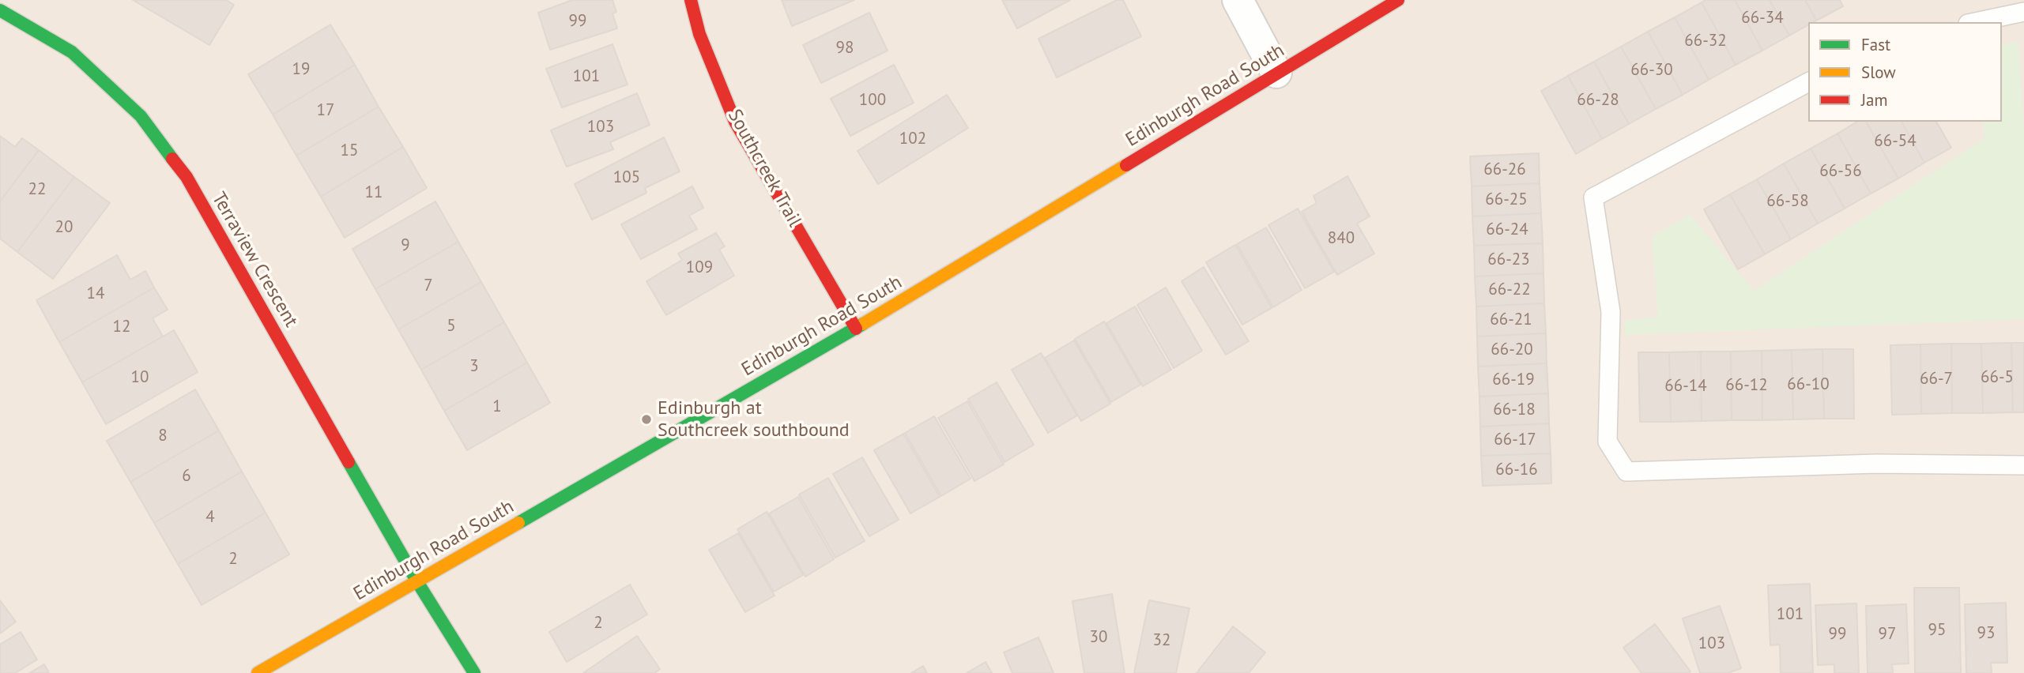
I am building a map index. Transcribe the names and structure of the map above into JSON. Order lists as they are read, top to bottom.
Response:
{
  "streets": {
    "main road": ["Edinburgh Road South", "Southcreek Trail", "Terraview Crescent"]
  },
  "crossings": [
    ["Edinburgh Road South", "Southcreek Trail"],
    ["Edinburgh Road South", "Terraview Crescent"]
  ],
  "places": ["Edinburgh at Southcreek southbound"],
  "house_numbers": [
    "66-34",
    "99",
    "66-32",
    "98",
    "19",
    "66-30",
    "101",
    "100",
    "66-28",
    "17",
    "103",
    "102",
    "66-54",
    "15",
    "66-26",
    "66-56",
    "105",
    "22",
    "11",
    "66-25",
    "66-58",
    "20",
    "66-24",
    "840",
    "9",
    "66-23",
    "109",
    "7",
    "66-22",
    "14",
    "66-21",
    "5",
    "12",
    "66-20",
    "3",
    "10",
    "66-5",
    "66-7",
    "66-19",
    "66-10",
    "66-12",
    "66-14",
    "1",
    "66-18",
    "8",
    "66-17",
    "66-16",
    "6",
    "4",
    "2",
    "101",
    "2",
    "95",
    "93",
    "99",
    "97",
    "30",
    "32",
    "103"
  ],
  "legend": ["Fast", "Slow", "Jam"]
}
